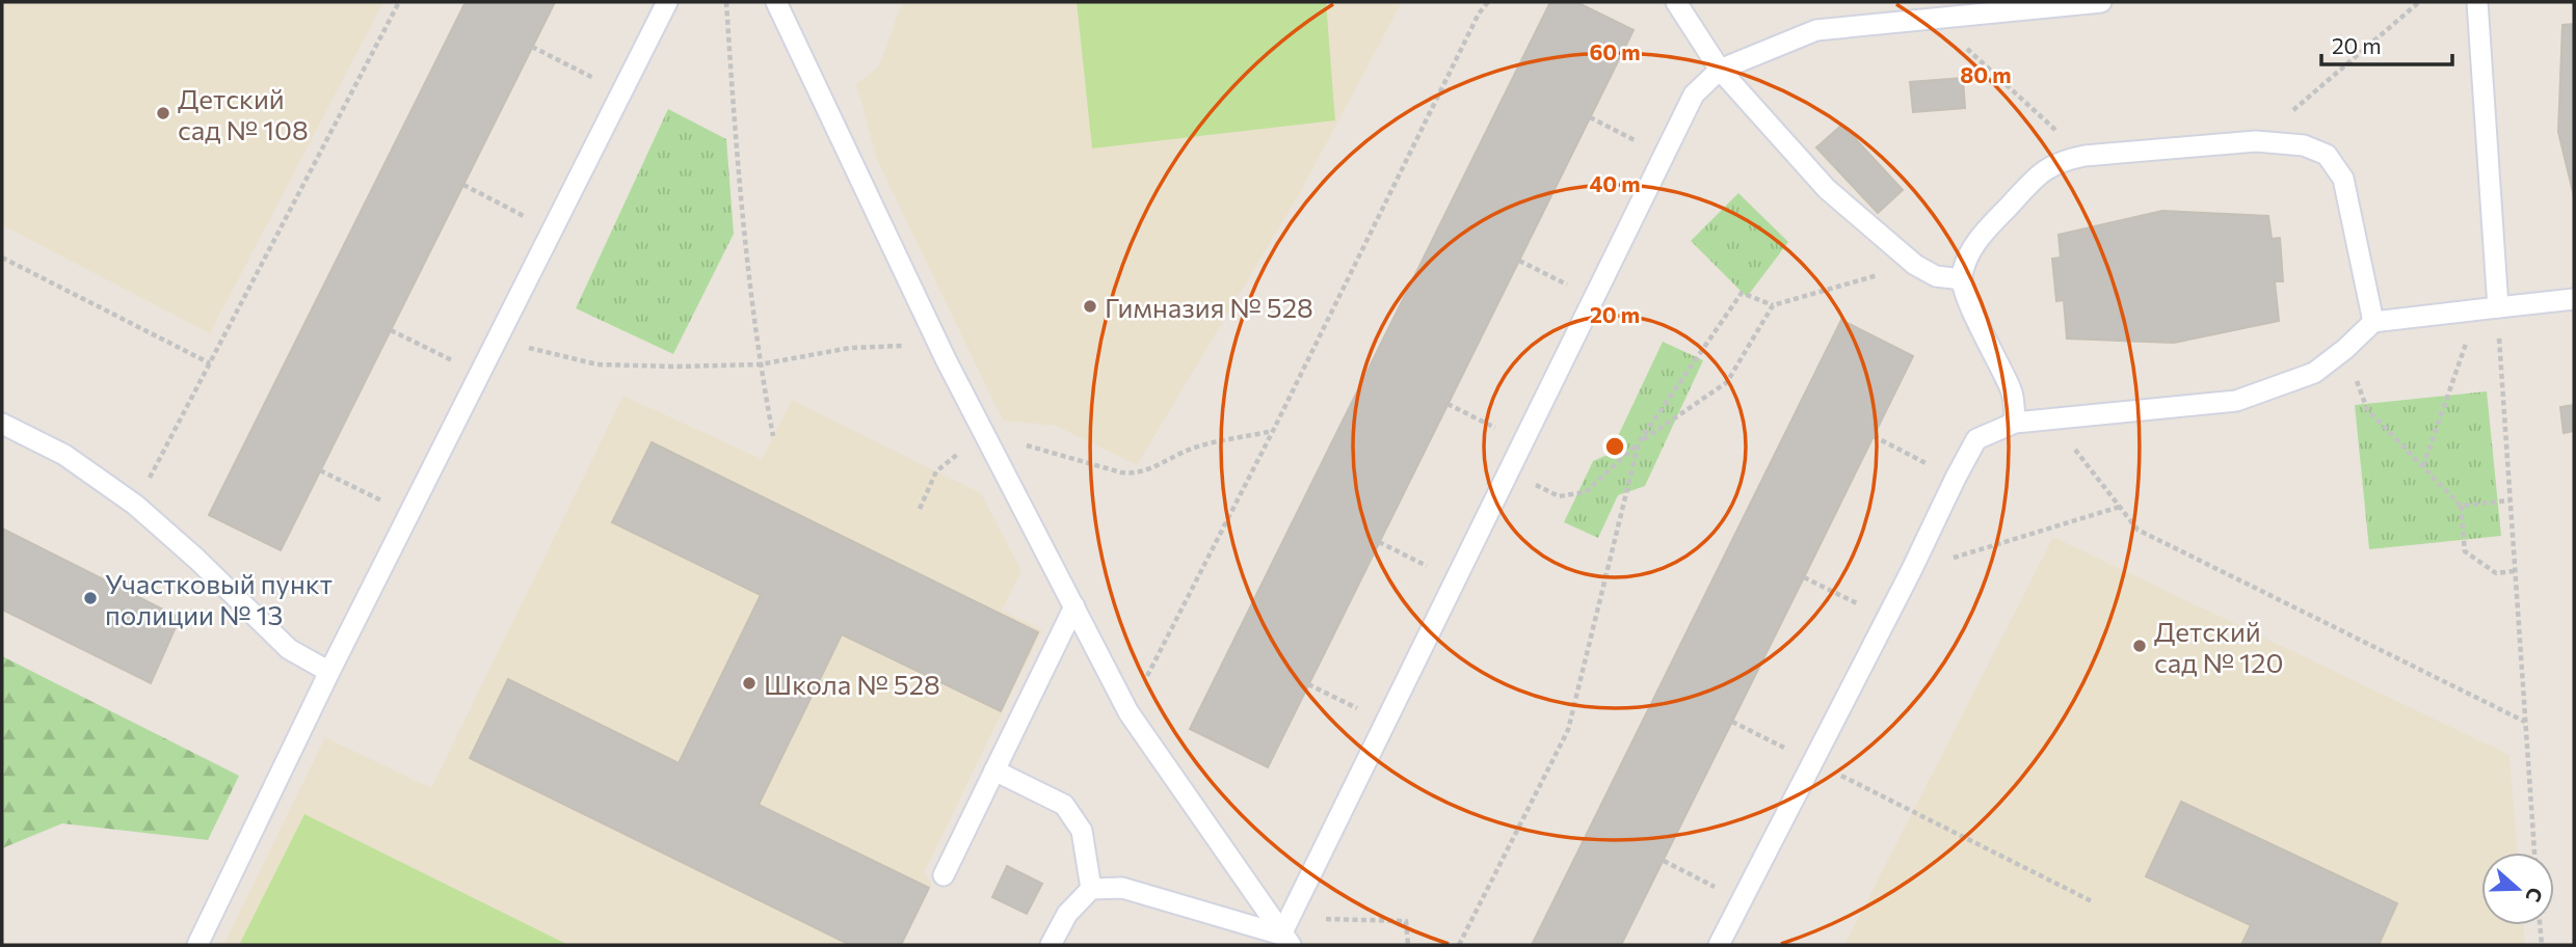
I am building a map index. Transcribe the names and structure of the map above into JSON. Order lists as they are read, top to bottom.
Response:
{
  "places": [
    "Детский сад № 108",
    "Гимназия № 528",
    "Участковый пункт полиции № 13",
    "Детский сад № 120",
    "Школа № 528"
  ],
  "scale_bar": "20 m",
  "north": "right",
  "rings": [
    "60 m",
    "80 m",
    "40 m",
    "20 m"
  ]
}
